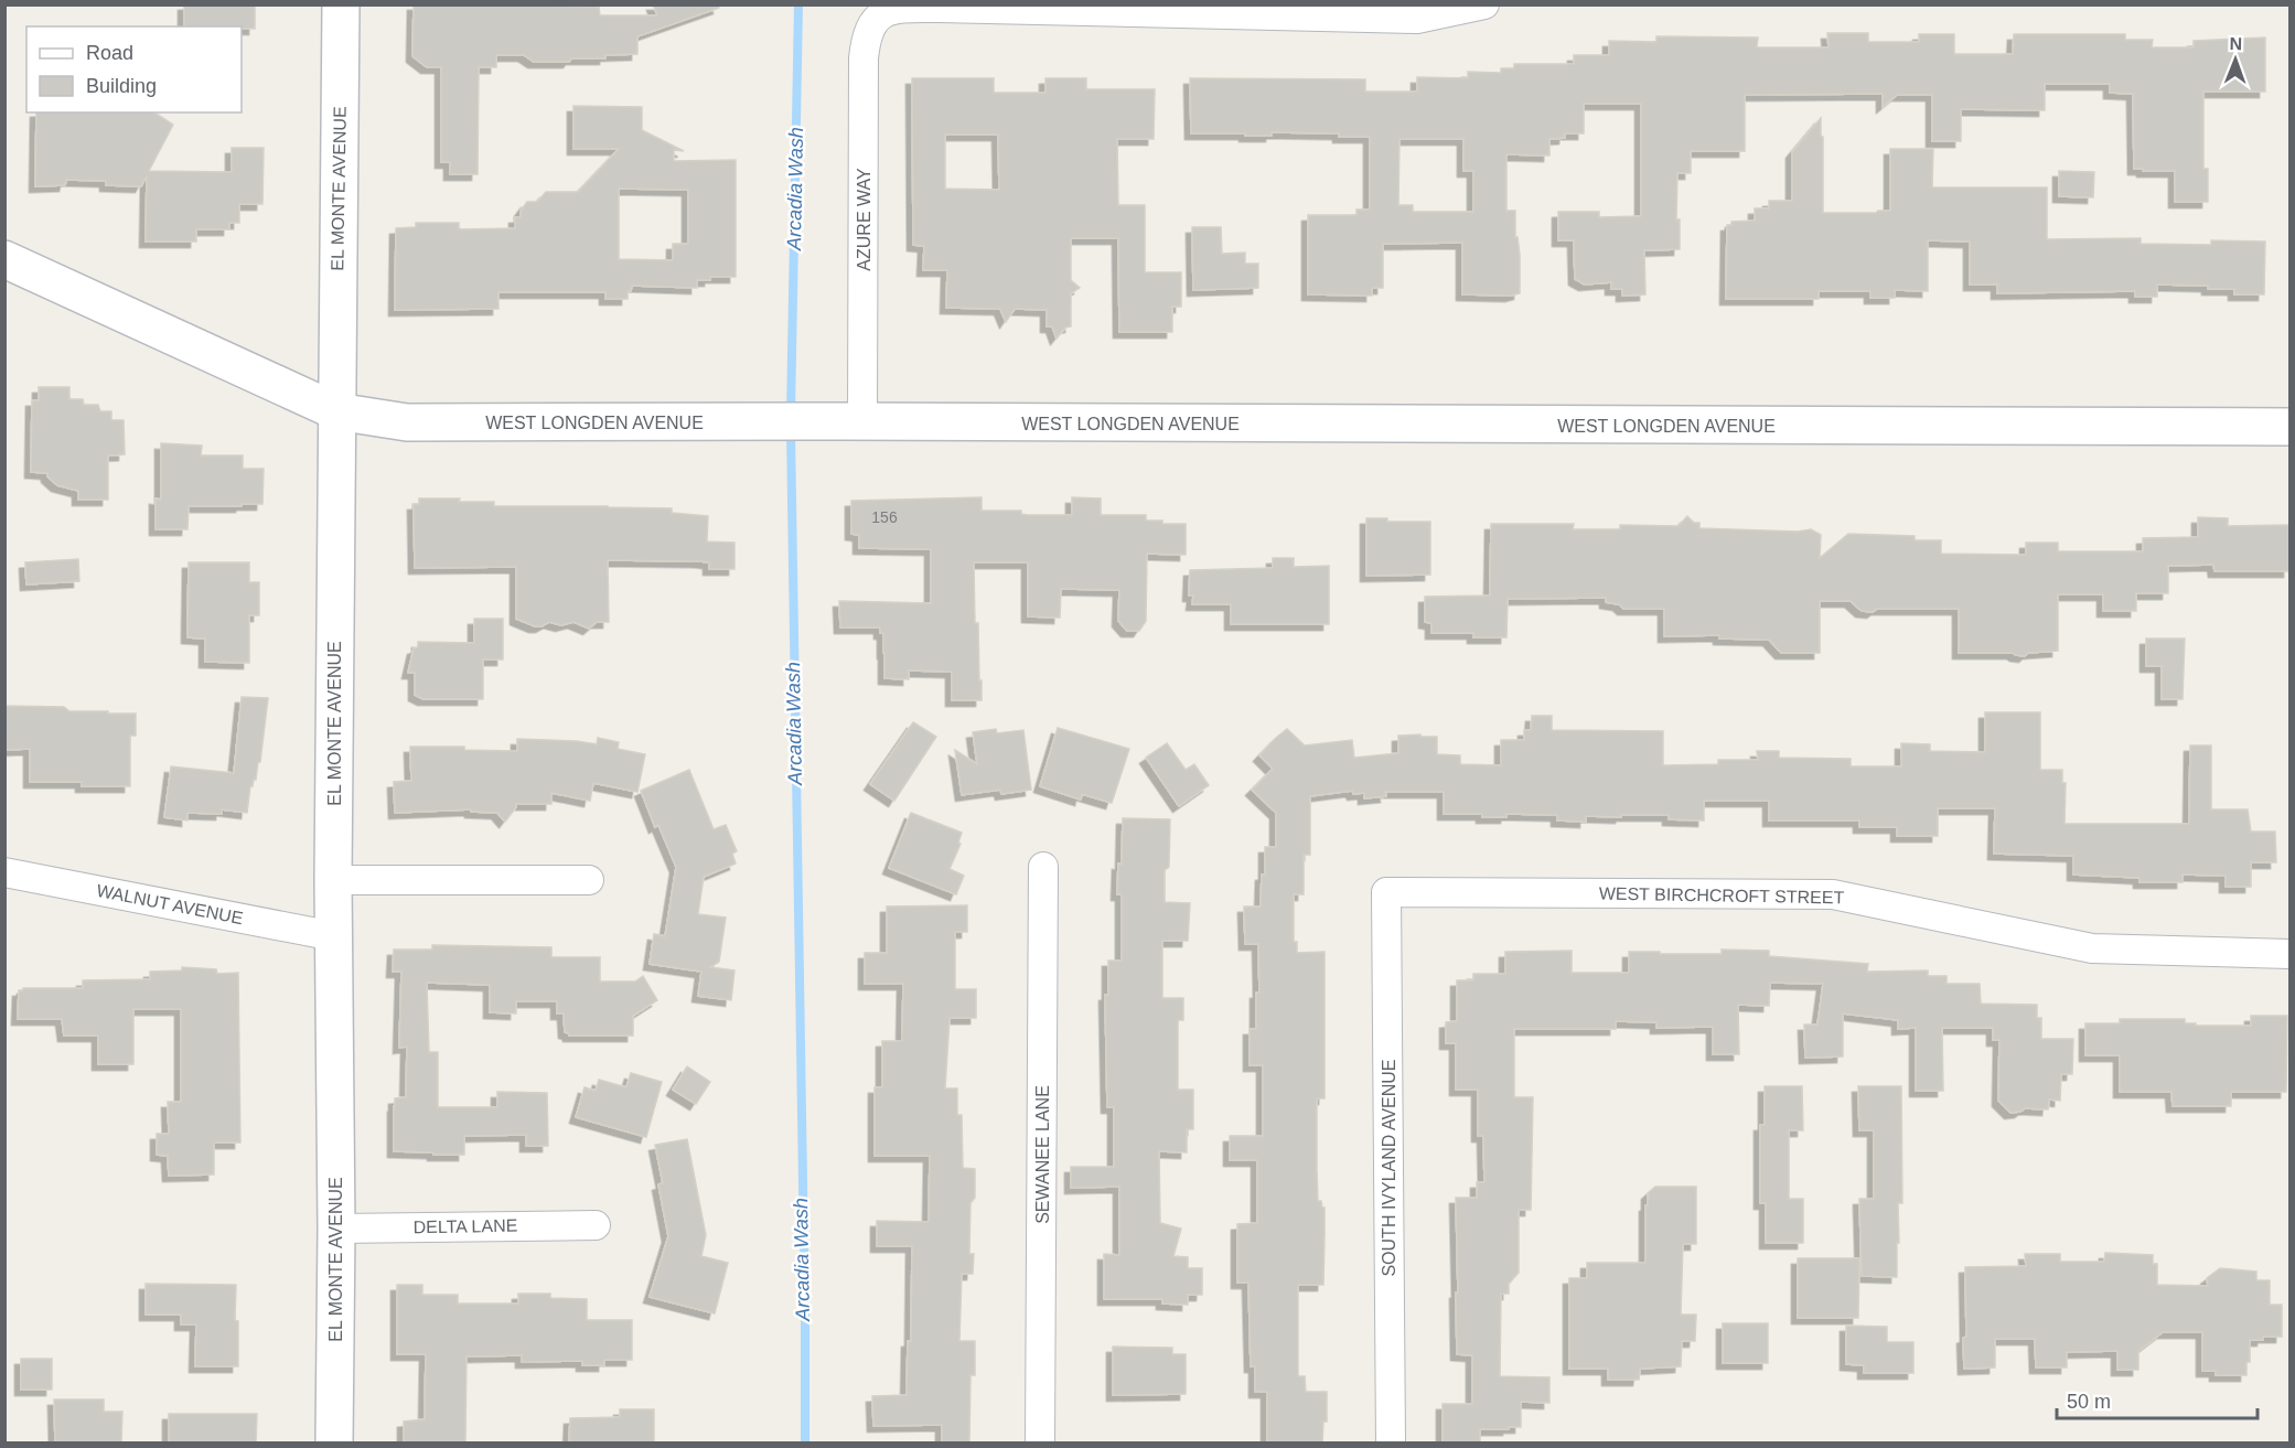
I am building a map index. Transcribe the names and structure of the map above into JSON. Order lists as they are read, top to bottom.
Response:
{
  "streets": {
    "street": [
      "EL MONTE AVENUE",
      "AZURE WAY",
      "WEST LONGDEN AVENUE",
      "WEST BIRCHCROFT STREET",
      "WALNUT AVENUE",
      "SEWANEE LANE",
      "SOUTH IVYLAND AVENUE",
      "DELTA LANE"
    ]
  },
  "crossings": [
    ["EL MONTE AVENUE", "WEST LONGDEN AVENUE"],
    ["EL MONTE AVENUE", "WALNUT AVENUE"],
    ["EL MONTE AVENUE", "DELTA LANE"],
    ["AZURE WAY", "WEST LONGDEN AVENUE"],
    ["WEST BIRCHCROFT STREET", "SOUTH IVYLAND AVENUE"]
  ],
  "water": ["Arcadia Wash"],
  "house_numbers": ["156"],
  "legend": ["Road", "Building"],
  "scale_bar": "50 m",
  "north": "top"
}
